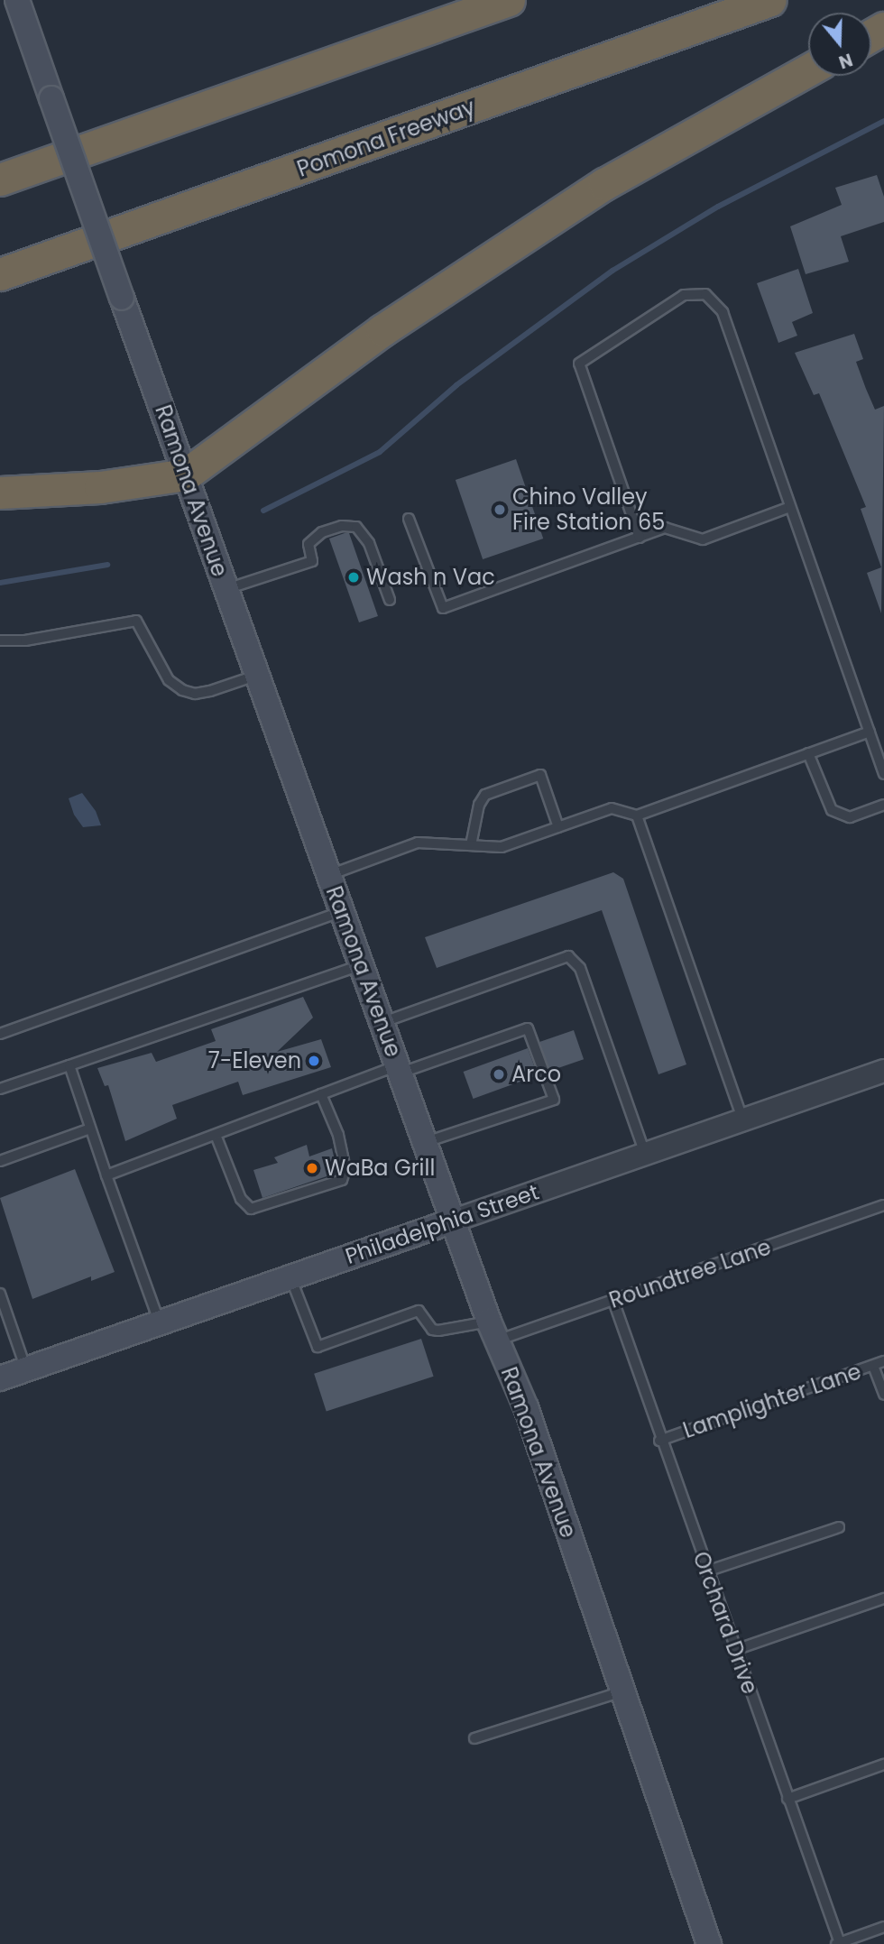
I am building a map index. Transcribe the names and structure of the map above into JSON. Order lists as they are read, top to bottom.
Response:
{
  "streets": {
    "highway": ["Pomona Freeway"],
    "main road": ["Ramona Avenue", "Philadelphia Street"],
    "lane": ["Roundtree Lane", "Lamplighter Lane", "Orchard Drive"]
  },
  "crossings": [
    ["Ramona Avenue", "Philadelphia Street"],
    ["Ramona Avenue", "Roundtree Lane"],
    ["Philadelphia Street", "Roundtree Lane"],
    ["Roundtree Lane", "Orchard Drive"],
    ["Lamplighter Lane", "Orchard Drive"]
  ],
  "places": [
    "Chino Valley Fire Station 65",
    "Wash n Vac",
    "7-Eleven",
    "Arco",
    "WaBa Grill"
  ],
  "north": "bottom"
}
